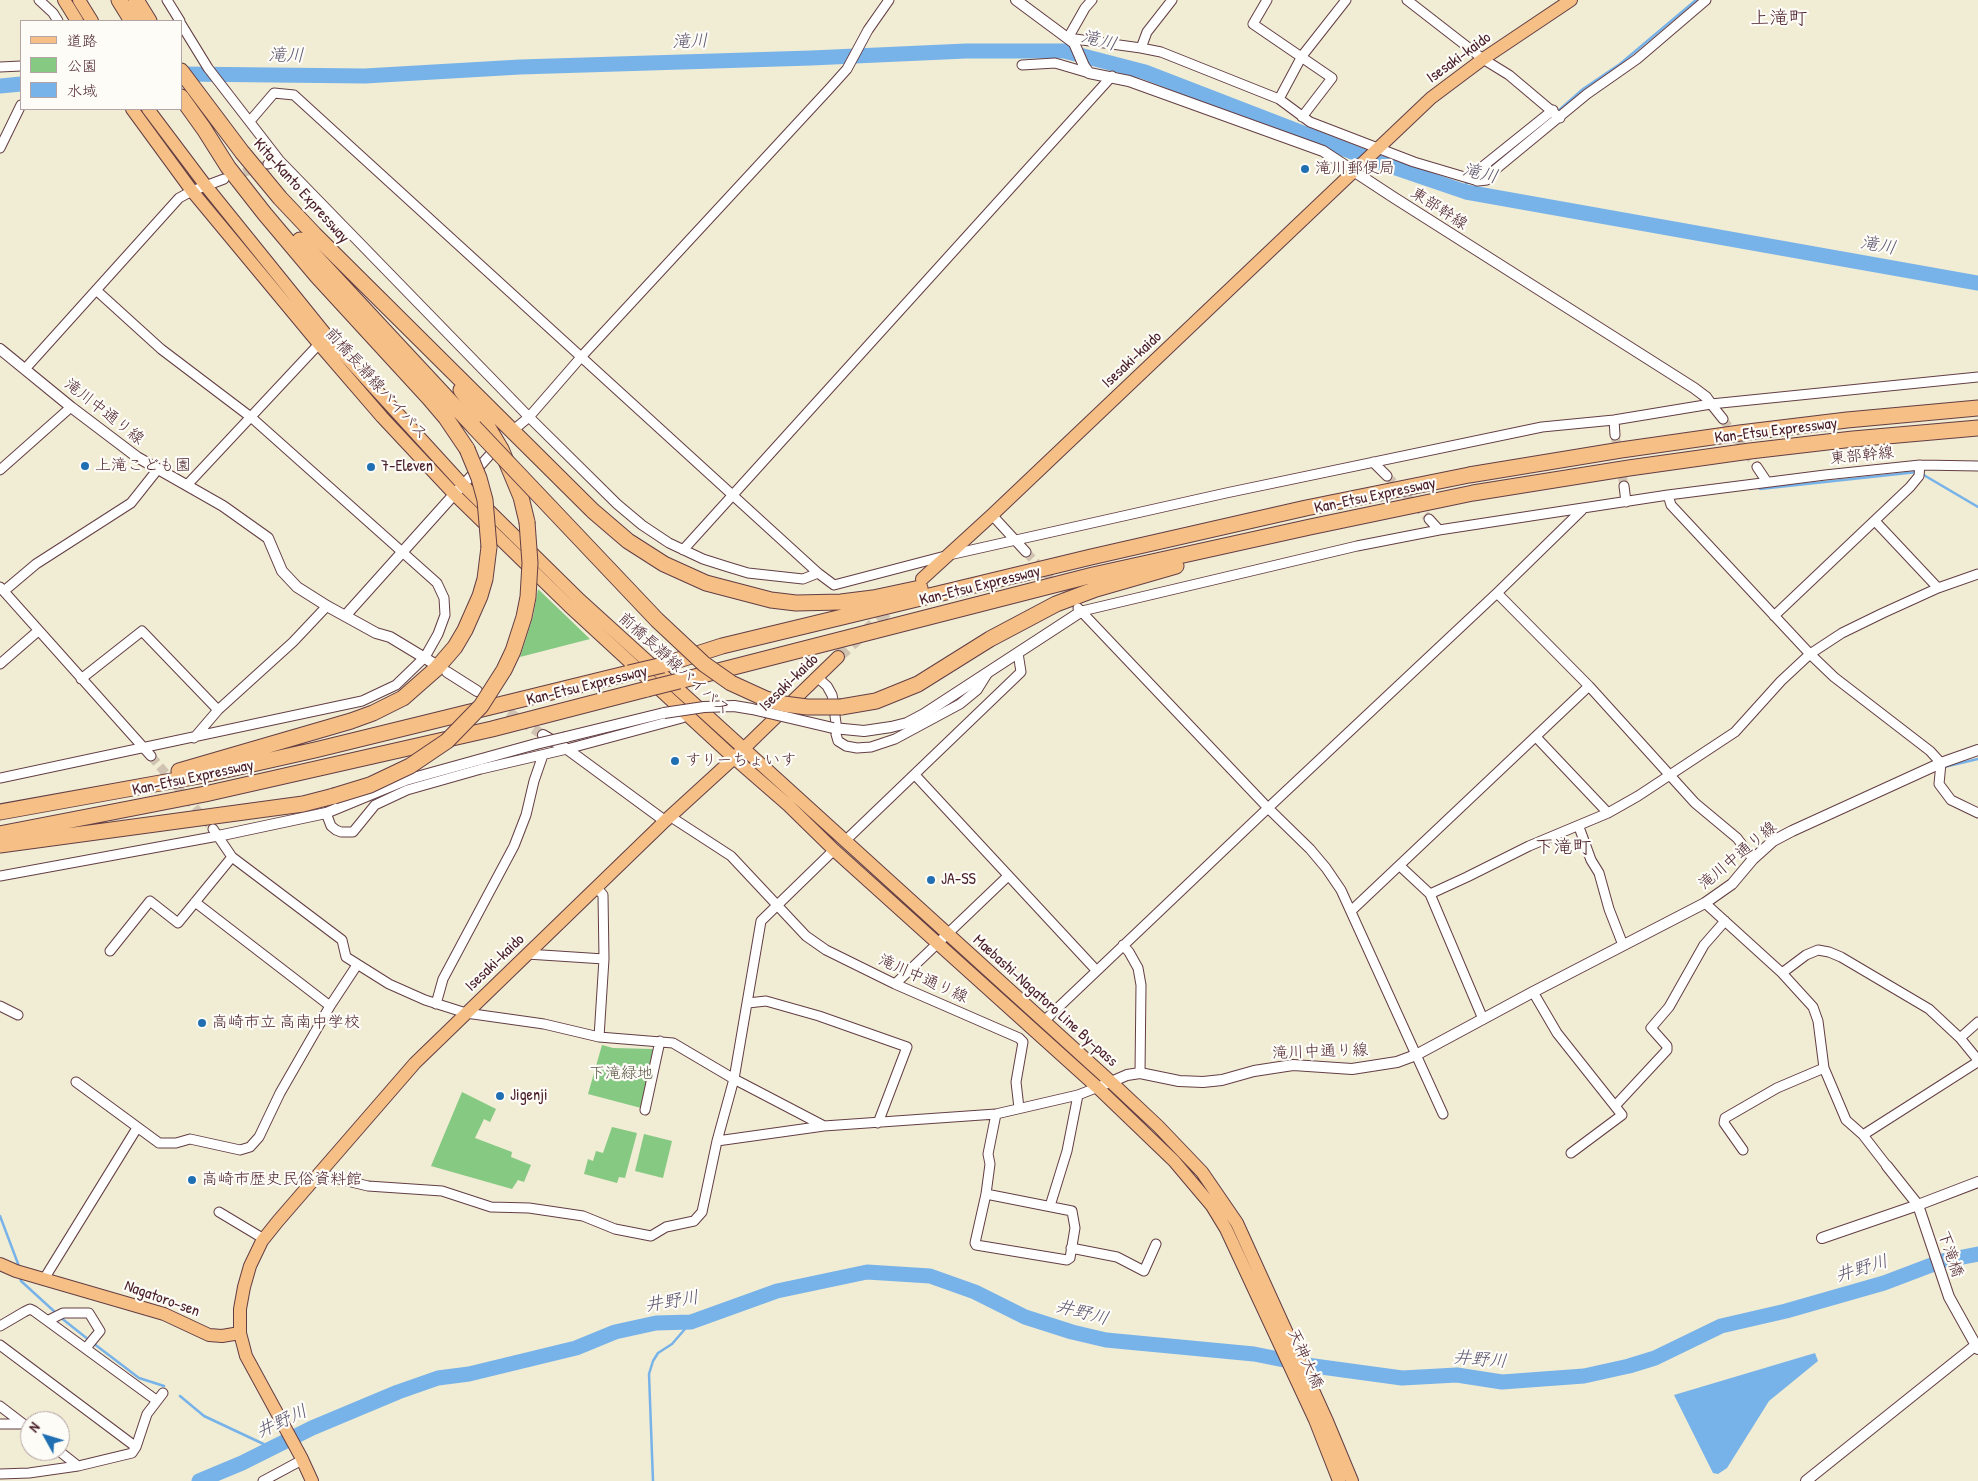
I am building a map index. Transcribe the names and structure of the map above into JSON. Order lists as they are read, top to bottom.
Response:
{
  "streets": {
    "highway": ["Kita-Kanto Expressway", "Kan-Etsu Expressway"],
    "main road": [
      "Isesaki-kaido",
      "前橋長瀞線バイパス",
      "Maebashi-Nagatoro Line By-pass",
      "Nagatoro-sen",
      "天神大橋"
    ],
    "street": ["東部幹線", "滝川中通り線", "下滝橋"]
  },
  "crossings": [
    ["Isesaki-kaido", "東部幹線"],
    ["Isesaki-kaido", "前橋長瀞線バイパス"],
    ["Isesaki-kaido", "滝川中通り線"],
    ["Isesaki-kaido", "Maebashi-Nagatoro Line By-pass"],
    ["Isesaki-kaido", "Nagatoro-sen"],
    ["前橋長瀞線バイパス", "Maebashi-Nagatoro Line By-pass"],
    ["滝川中通り線", "Maebashi-Nagatoro Line By-pass"],
    ["Maebashi-Nagatoro Line By-pass", "天神大橋"]
  ],
  "districts": ["上滝町", "下滝町"],
  "water": ["滝川", "井野川"],
  "parks": ["下滝緑地"],
  "places": [
    "滝川郵便局",
    "上滝こども園",
    "7-Eleven",
    "すりーちょいす",
    "JA-SS",
    "高崎市立 高南中学校",
    "Jigenji",
    "高崎市歴史民俗資料館"
  ],
  "legend": ["道路", "公園", "水域"],
  "north": "top left"
}
